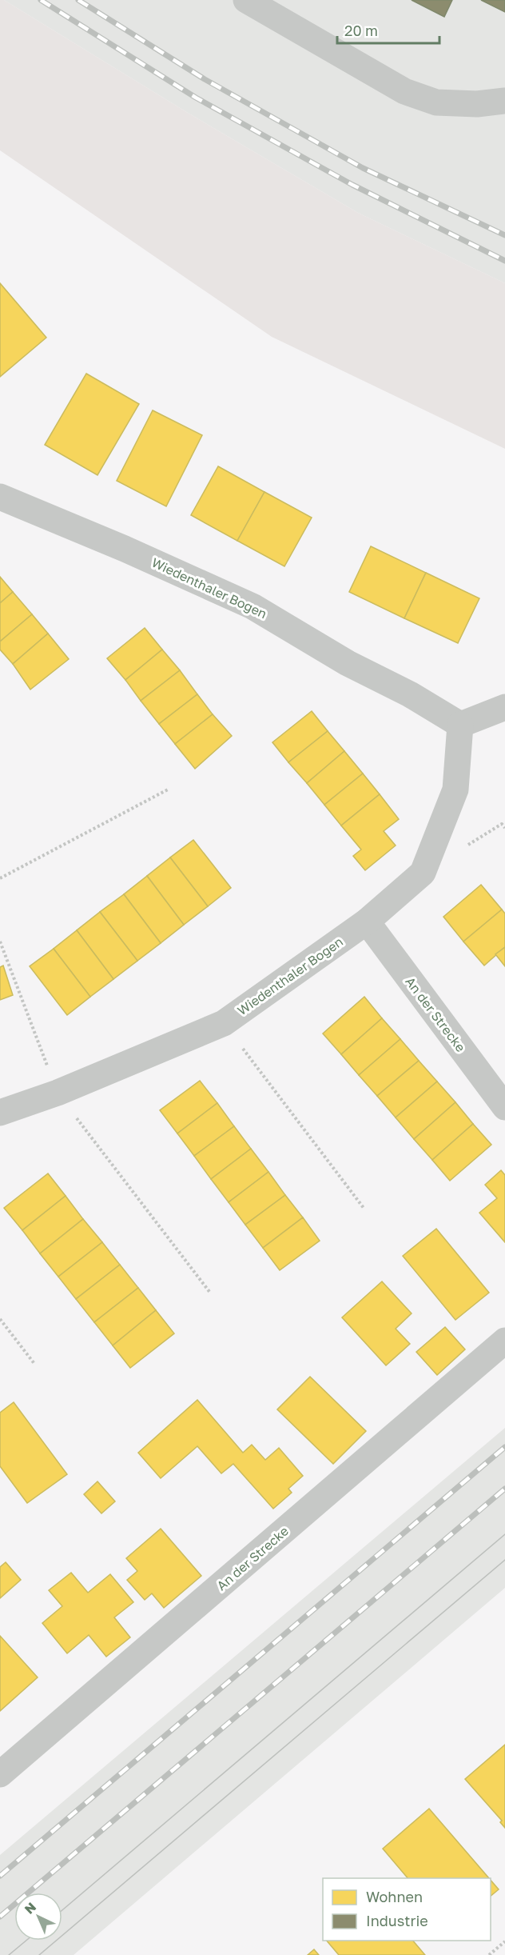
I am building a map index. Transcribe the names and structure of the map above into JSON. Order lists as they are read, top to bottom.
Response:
{
  "streets": {
    "street": ["Wiedenthaler Bogen", "An der Strecke"]
  },
  "crossings": [
    ["Wiedenthaler Bogen", "An der Strecke"]
  ],
  "legend": ["Wohnen", "Industrie"],
  "scale_bar": "20 m",
  "north": "top left"
}
